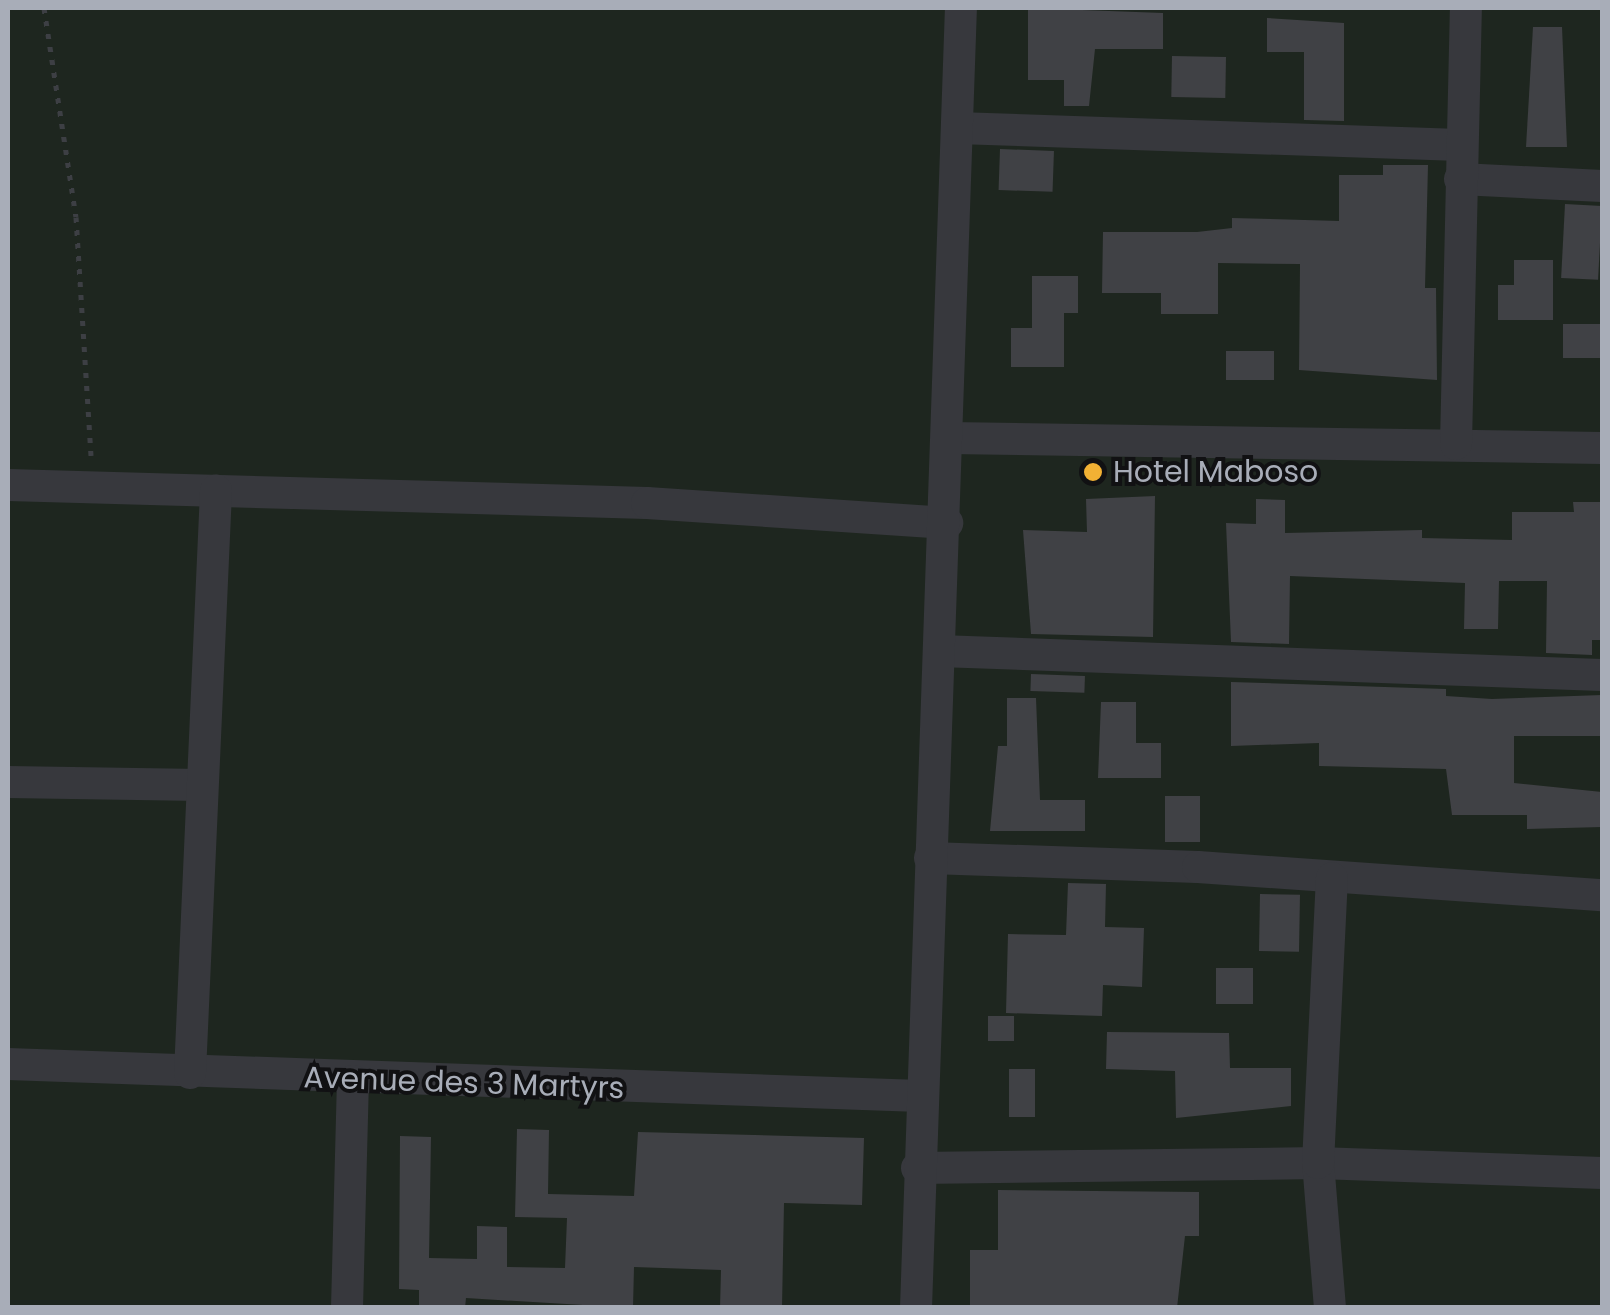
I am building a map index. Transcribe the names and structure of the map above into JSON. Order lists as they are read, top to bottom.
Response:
{
  "streets": {
    "street": ["Avenue des 3 Martyrs"]
  },
  "places": ["Hotel Maboso"]
}
